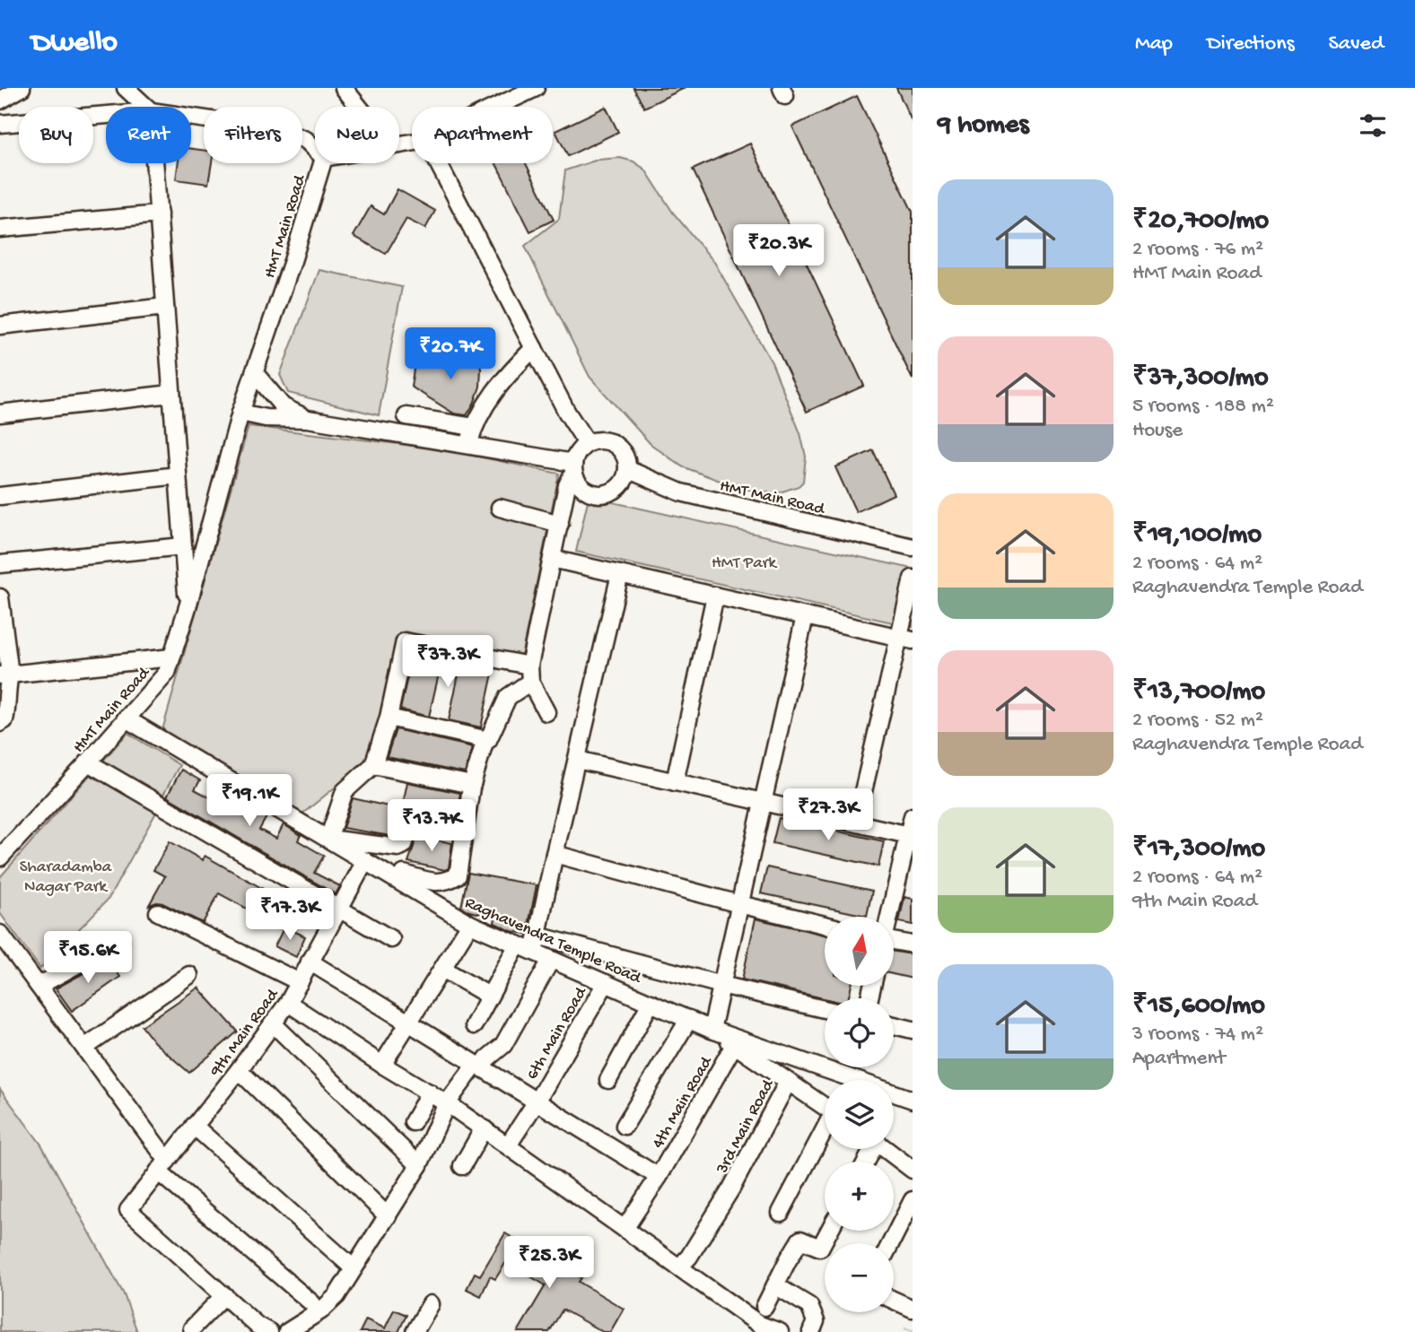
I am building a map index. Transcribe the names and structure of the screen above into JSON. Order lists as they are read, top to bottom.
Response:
{
  "streets": {
    "street": [
      "HMT Main Road",
      "Raghavendra Temple Road",
      "9th Main Road",
      "6th Main Road",
      "4th Main Road",
      "3rd Main Road"
    ]
  },
  "crossings": [
    ["HMT Main Road", "Raghavendra Temple Road"],
    ["Raghavendra Temple Road", "9th Main Road"],
    ["Raghavendra Temple Road", "6th Main Road"]
  ],
  "parks": ["HMT Park", "Sharadamba Nagar Park"],
  "north": "top",
  "page": {
    "header": "Dwello",
    "nav": ["Map", "Directions", "Saved"],
    "heading": "9 homes",
    "chip": [
      "Buy",
      "Rent",
      "Filters",
      "New",
      "Apartment"
    ],
    "list": [
      {
        "name": "₹20,700/mo",
        "note": "2 rooms · 76 m² · HMT Main Road"
      },
      {
        "name": "₹37,300/mo",
        "note": "5 rooms · 188 m² · House"
      },
      {
        "name": "₹19,100/mo",
        "note": "2 rooms · 64 m² · Raghavendra Temple Road"
      },
      {
        "name": "₹13,700/mo",
        "note": "2 rooms · 52 m² · Raghavendra Temple Road"
      },
      {
        "name": "₹17,300/mo",
        "note": "2 rooms · 64 m² · 9th Main Road"
      },
      {
        "name": "₹15,600/mo",
        "note": "3 rooms · 74 m² · Apartment"
      }
    ],
    "price": [
      "₹20.3K",
      "₹20.7K",
      "₹37.3K",
      "₹19.1K",
      "₹27.3K",
      "₹13.7K",
      "₹17.3K",
      "₹15.6K",
      "₹25.3K"
    ],
    "map_buttons": ["+", "−"]
  }
}
